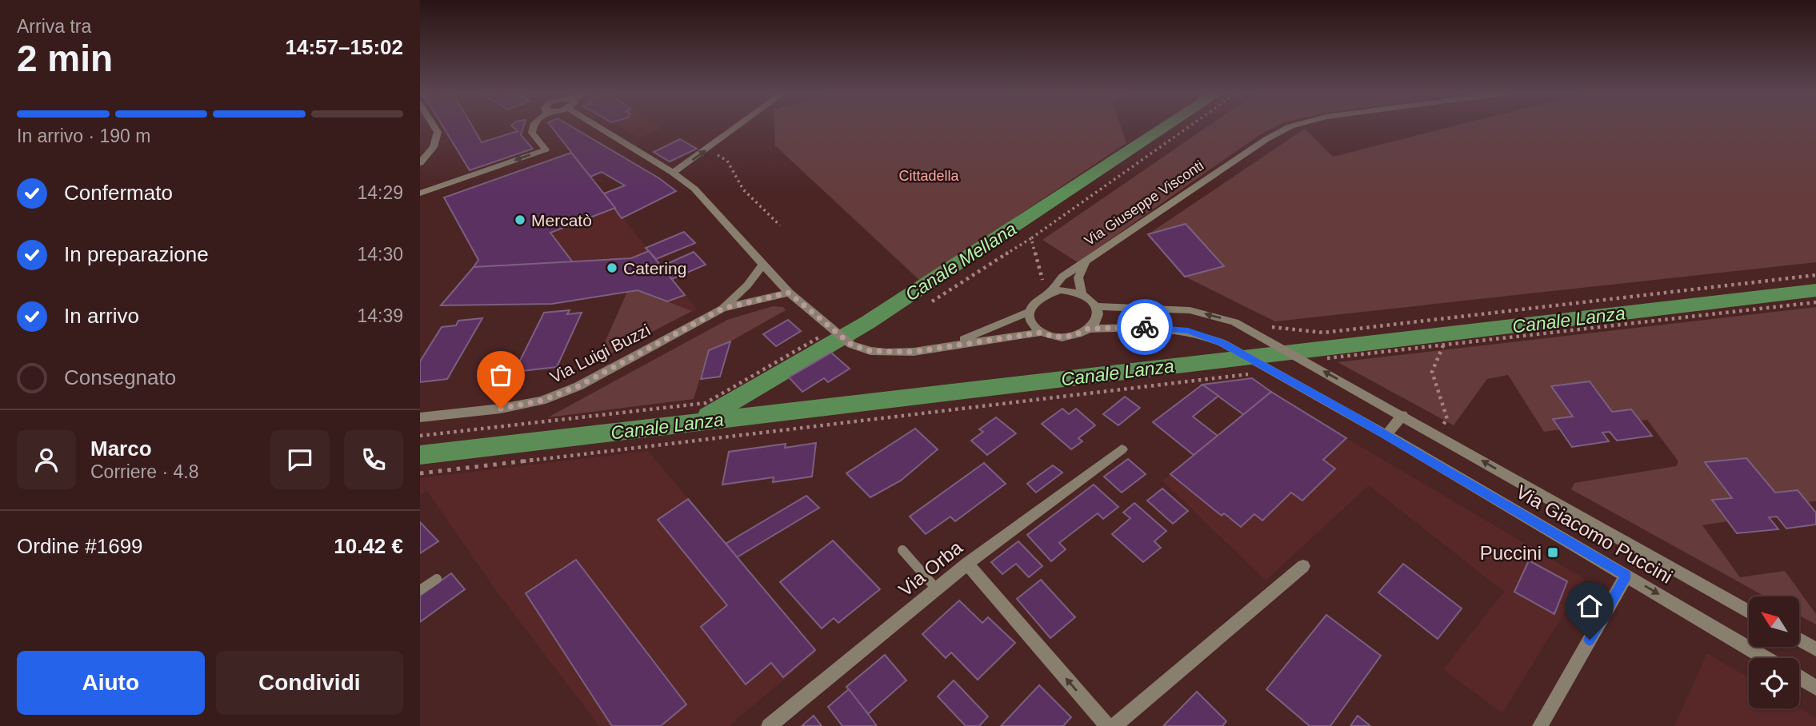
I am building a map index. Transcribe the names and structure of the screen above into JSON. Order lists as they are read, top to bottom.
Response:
{
  "streets": {
    "street": [
      "Via Giuseppe Visconti",
      "Via Luigi Buzzi",
      "Via Giacomo Puccini",
      "Via Orba"
    ]
  },
  "crossings": [
    ["Via Giuseppe Visconti", "Via Giacomo Puccini"]
  ],
  "water": ["Canale Mellana", "Canale Lanza"],
  "parks": ["Cittadella"],
  "places": {
    "other": ["Mercatò", "Catering"],
    "transit": ["Puccini"]
  },
  "north": "top left",
  "page": {
    "heading": ["2 min", "Arriva tra", "14:57–15:02"],
    "panel": [
      "Marco",
      "Corriere · 4.8",
      "Ordine #1699",
      "10.42 €"
    ],
    "bar": "In arrivo · 190 m",
    "list": [
      ["Confermato", "14:29"],
      ["In preparazione", "14:30"],
      ["In arrivo", "14:39"],
      "Consegnato"
    ],
    "buttons": ["Aiuto", "Condividi"]
  }
}
